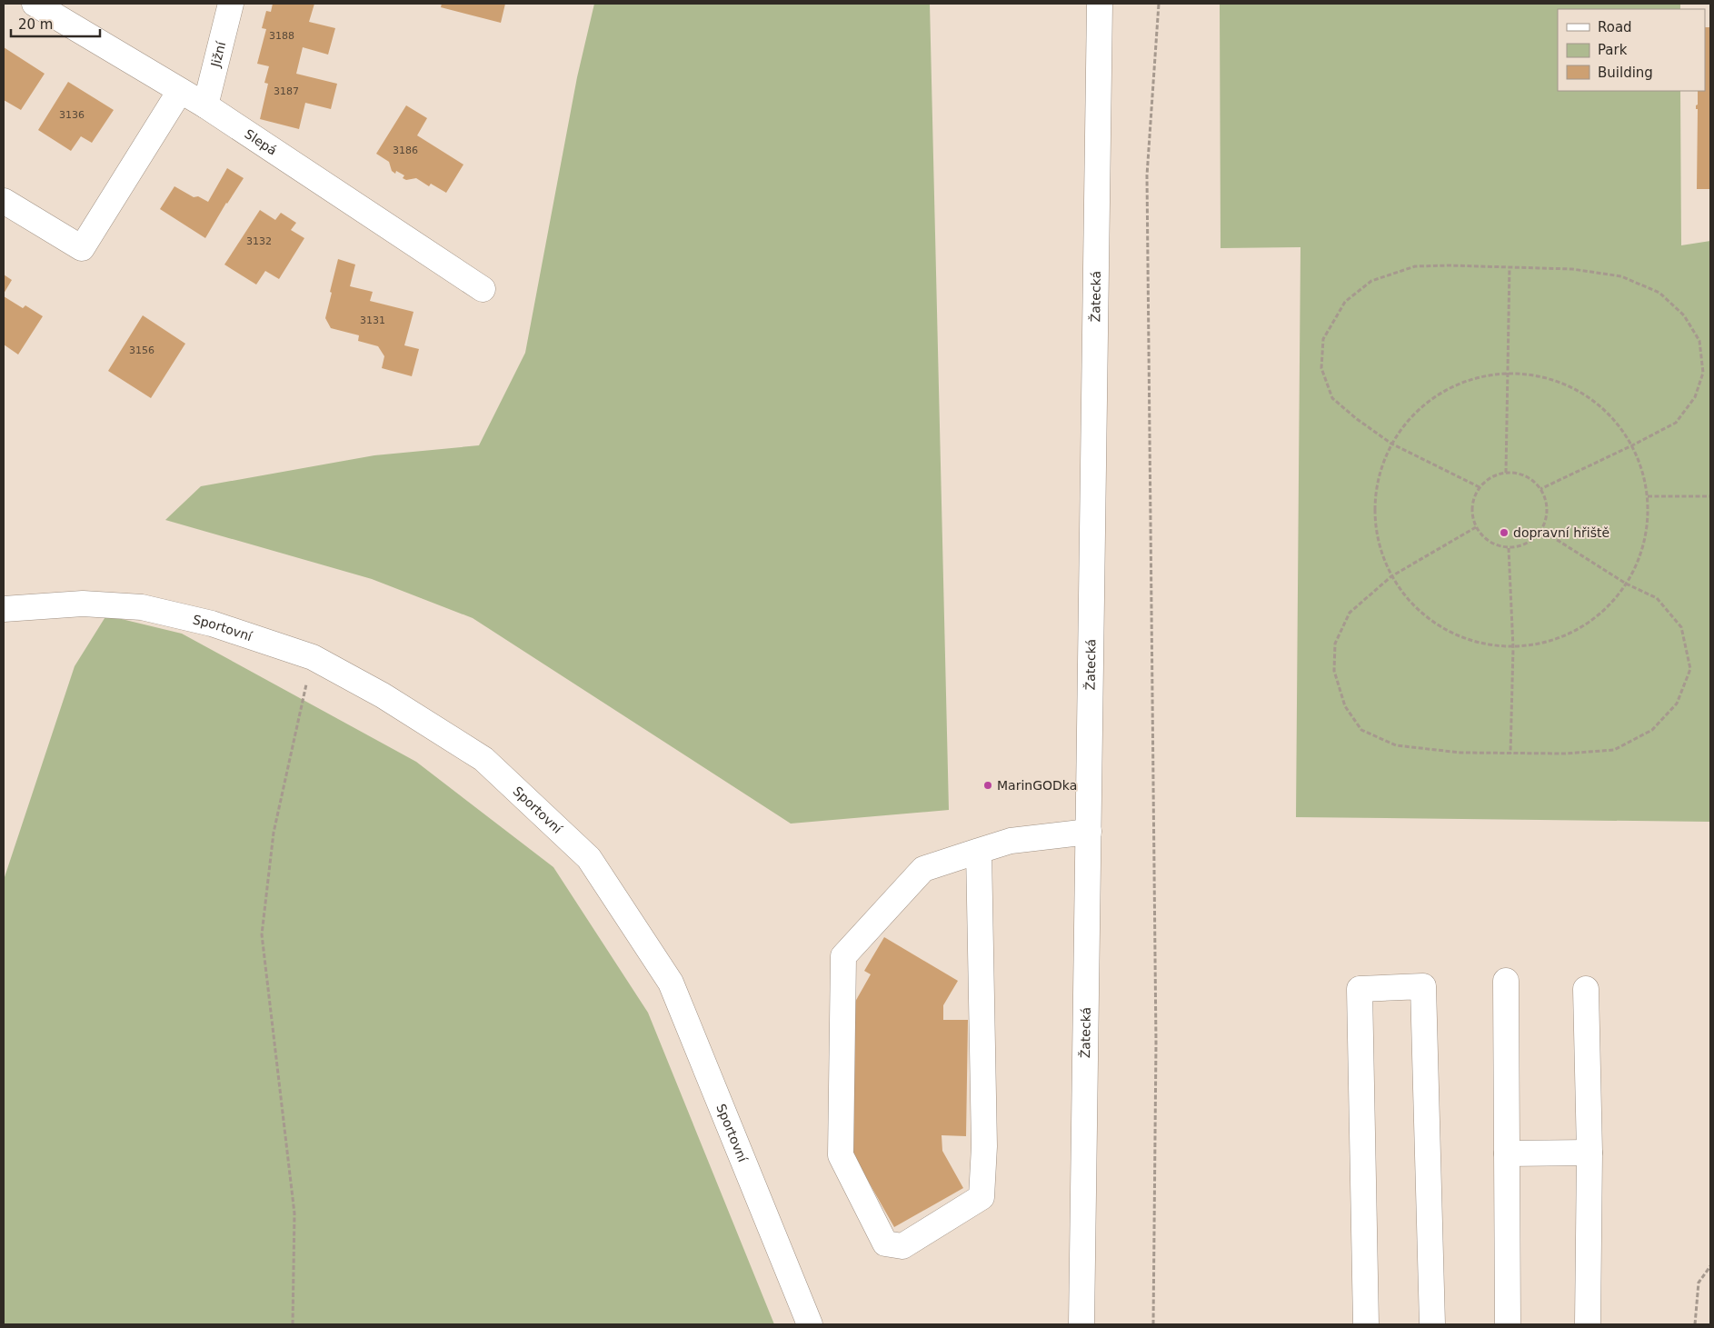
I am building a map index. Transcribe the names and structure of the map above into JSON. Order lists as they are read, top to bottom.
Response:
{
  "streets": {
    "street": [
      "Jižní",
      "Slepá",
      "Žatecká",
      "Sportovní"
    ]
  },
  "crossings": [
    ["Jižní", "Slepá"]
  ],
  "places": ["dopravní hřiště", "MarinGODka"],
  "house_numbers": [
    "3188",
    "3187",
    "3136",
    "3186",
    "3132",
    "3131",
    "3156"
  ],
  "legend": ["Road", "Park", "Building"],
  "scale_bar": "20 m"
}
